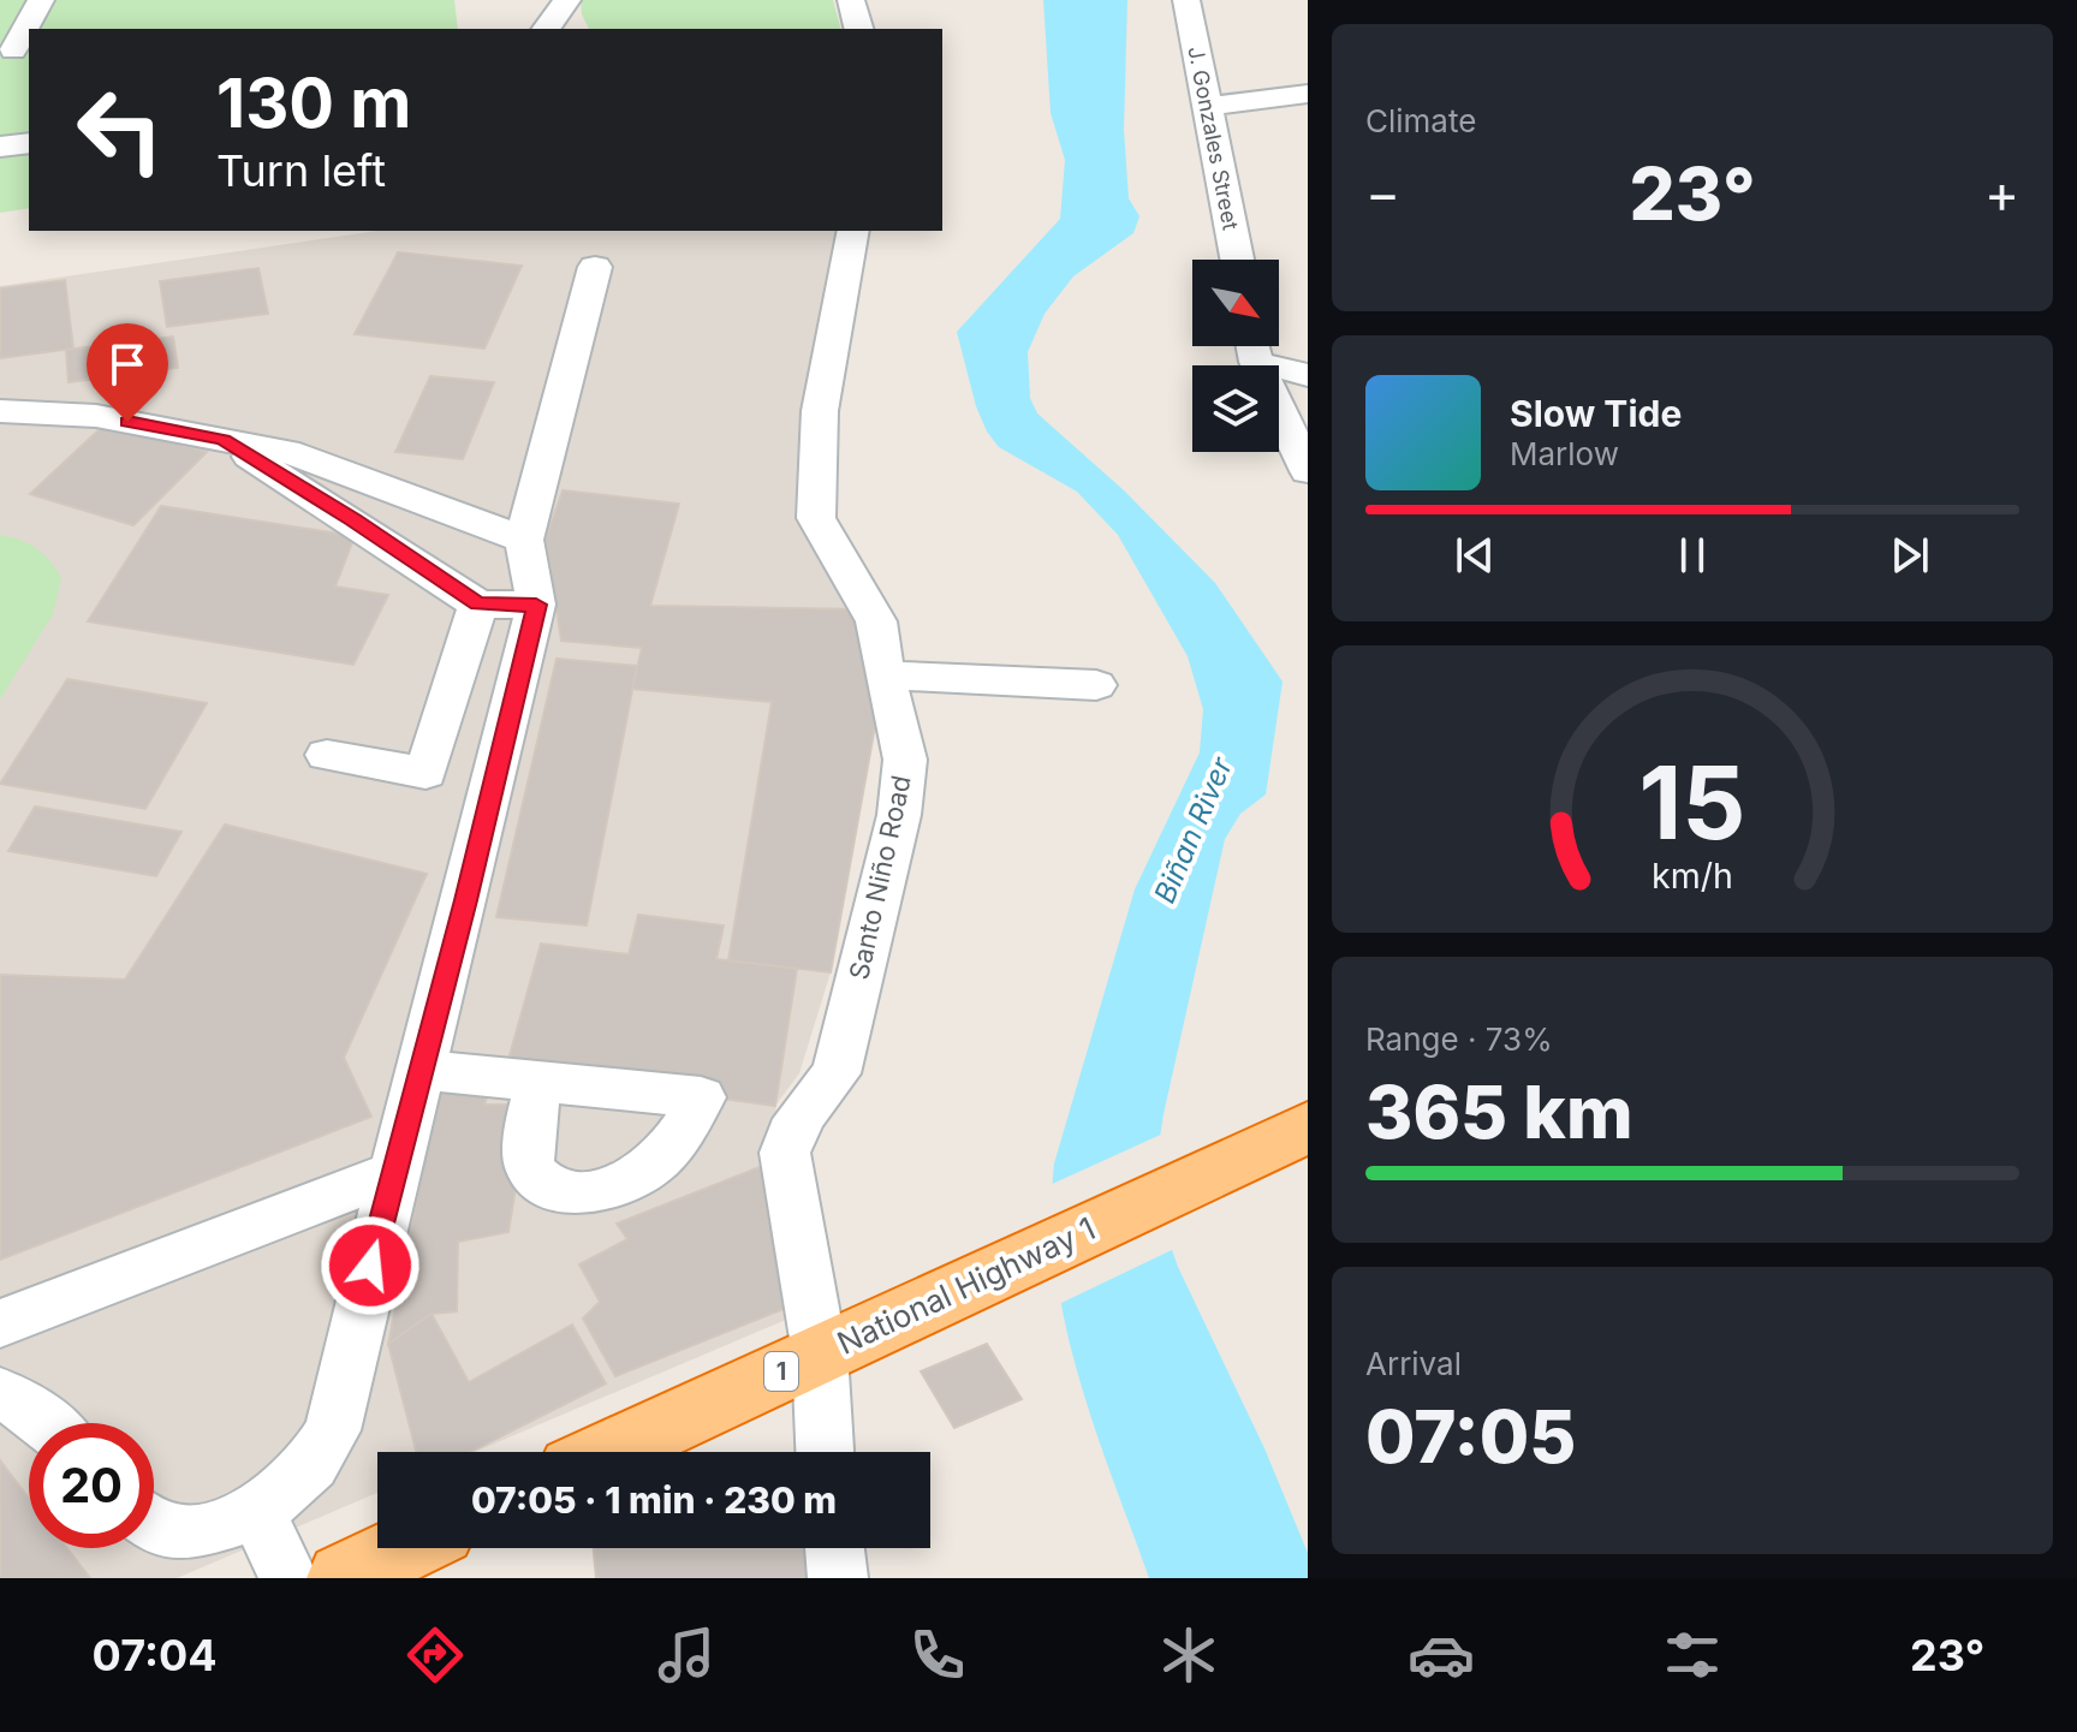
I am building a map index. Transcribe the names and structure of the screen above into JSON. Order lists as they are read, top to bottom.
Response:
{
  "streets": {
    "highway": ["National Highway 1", "1"],
    "street": ["J. Gonzales Street", "Santo Niño Road"]
  },
  "crossings": [
    ["Santo Niño Road", "National Highway 1"]
  ],
  "water": ["Biñan River"],
  "north": "bottom right",
  "page": {
    "tile": [
      "Climate",
      ["Range · 73%", "365 km"],
      ["Arrival", "07:05"]
    ],
    "turn": ["130 m", "Turn left"],
    "heat": ["−", "23°", "+"],
    "song": ["Slow Tide", "Marlow"],
    "limit": "20",
    "trip": "07:05 · 1 min · 230 m",
    "tabs": ["07:04", "23°"],
    "gauge": ["15", "km/h"]
  }
}
